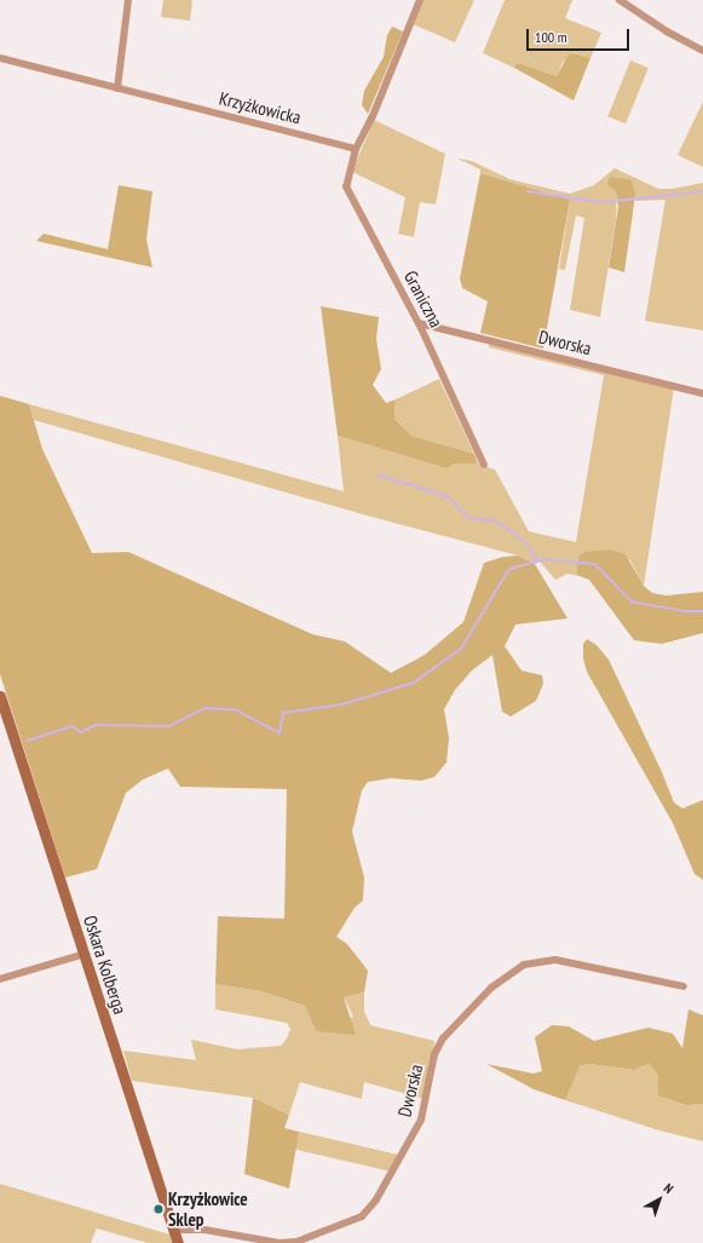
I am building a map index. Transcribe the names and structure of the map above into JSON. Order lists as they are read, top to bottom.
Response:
{
  "streets": {
    "main road": ["Oskara Kolberga"],
    "street": ["Krzyżkowicka", "Graniczna", "Dworska"]
  },
  "crossings": [
    ["Krzyżkowicka", "Graniczna"],
    ["Graniczna", "Dworska"],
    ["Dworska", "Oskara Kolberga"]
  ],
  "places": ["Krzyżkowice Sklep"],
  "scale_bar": "100 m",
  "north": "top right"
}
